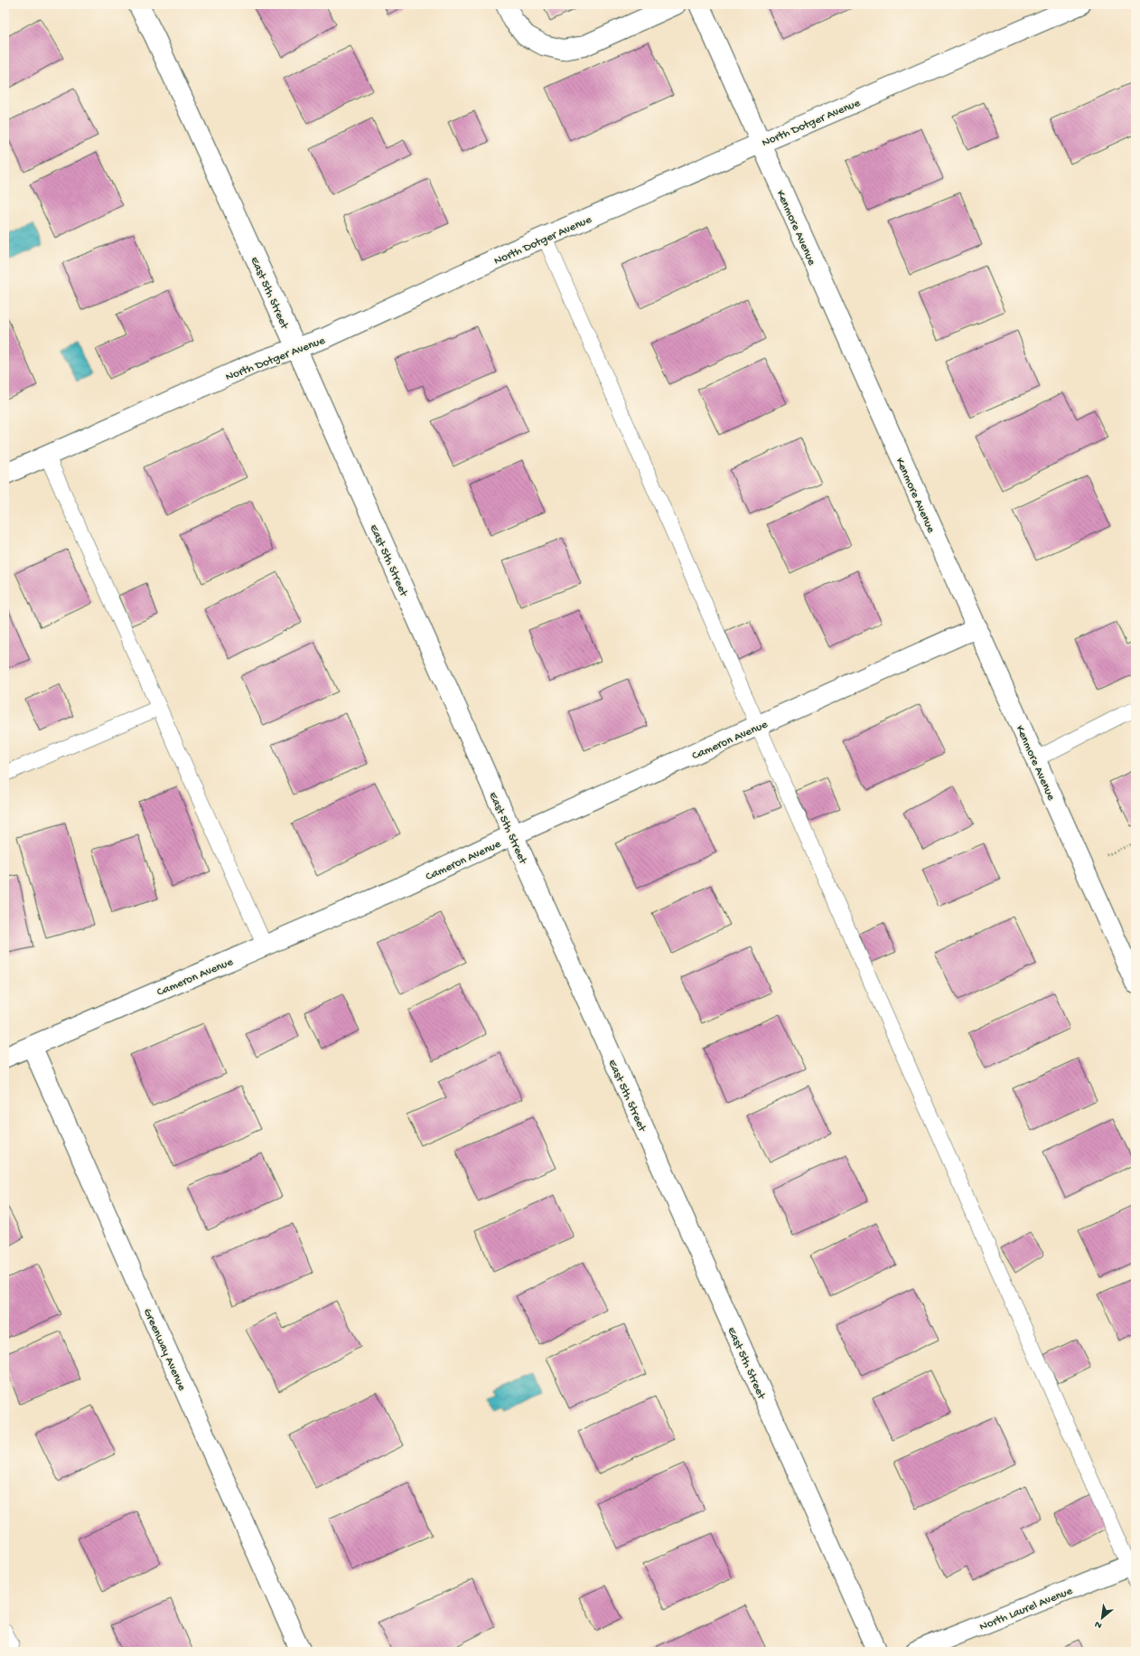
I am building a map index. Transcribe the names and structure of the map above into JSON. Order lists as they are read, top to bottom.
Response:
{
  "streets": {
    "street": [
      "North Dotger Avenue",
      "Kenmore Avenue",
      "East 5th Street",
      "Cameron Avenue",
      "Greenway Avenue",
      "North Laurel Avenue"
    ]
  },
  "crossings": [
    ["North Dotger Avenue", "Kenmore Avenue"],
    ["North Dotger Avenue", "East 5th Street"],
    ["Kenmore Avenue", "Cameron Avenue"],
    ["East 5th Street", "Cameron Avenue"],
    ["Cameron Avenue", "Greenway Avenue"]
  ],
  "north": "bottom left"
}
